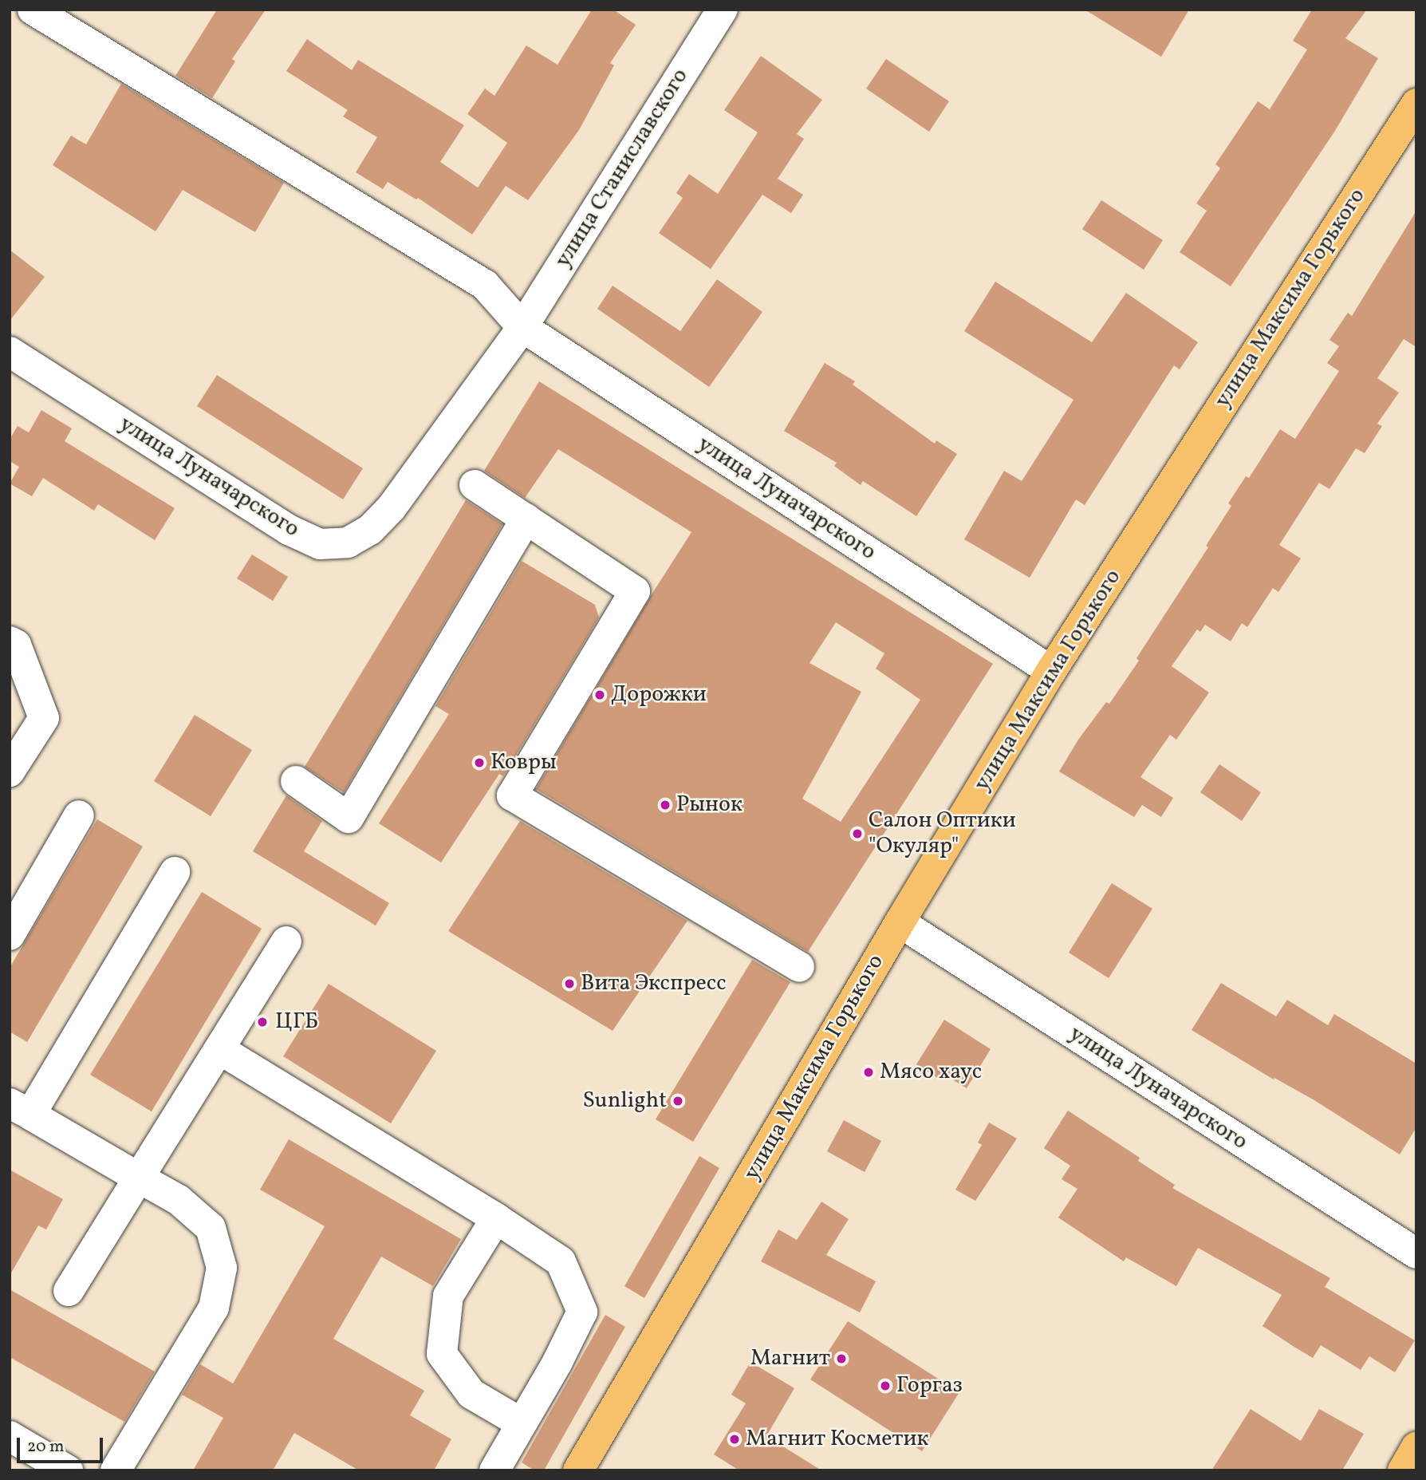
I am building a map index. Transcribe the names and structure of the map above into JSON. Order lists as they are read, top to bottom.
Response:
{
  "streets": {
    "main road": ["улица Максима Горького"],
    "street": ["улица Станиславского", "улица Луначарского"]
  },
  "crossings": [
    ["улица Станиславского", "улица Луначарского"],
    ["улица Максима Горького", "улица Луначарского"]
  ],
  "places": [
    "Дорожки",
    "Ковры",
    "Рынок",
    "Салон Оптики \"Окуляр\"",
    "Вита Экспресс",
    "ЦГБ",
    "Мясо хаус",
    "Sunlight",
    "Магнит",
    "Горгаз",
    "Магнит Косметик"
  ],
  "scale_bar": "20 m"
}
